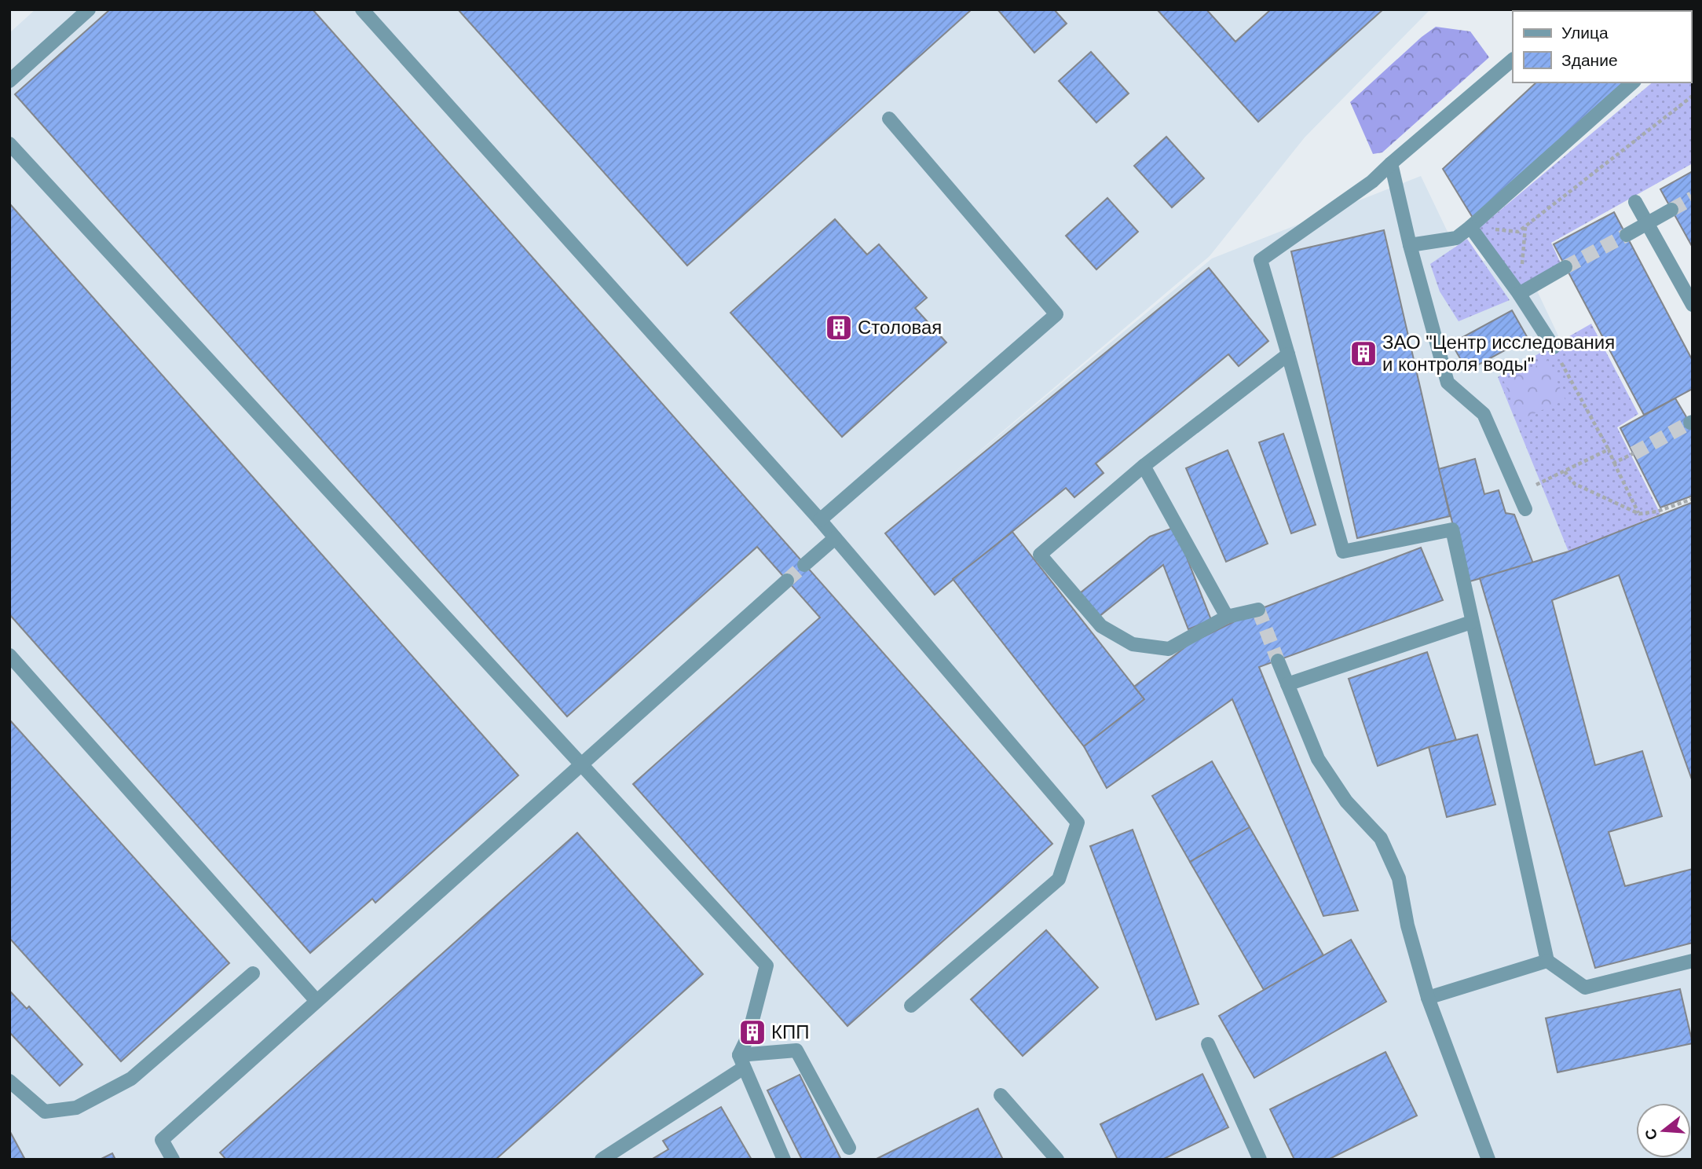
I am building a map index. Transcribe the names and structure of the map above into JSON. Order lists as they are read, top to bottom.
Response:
{
  "places": {
    "building": ["Столовая", "ЗАО \"Центр исследования и контроля воды\"", "КПП"]
  },
  "legend": ["Улица", "Здание"],
  "north": "left"
}
